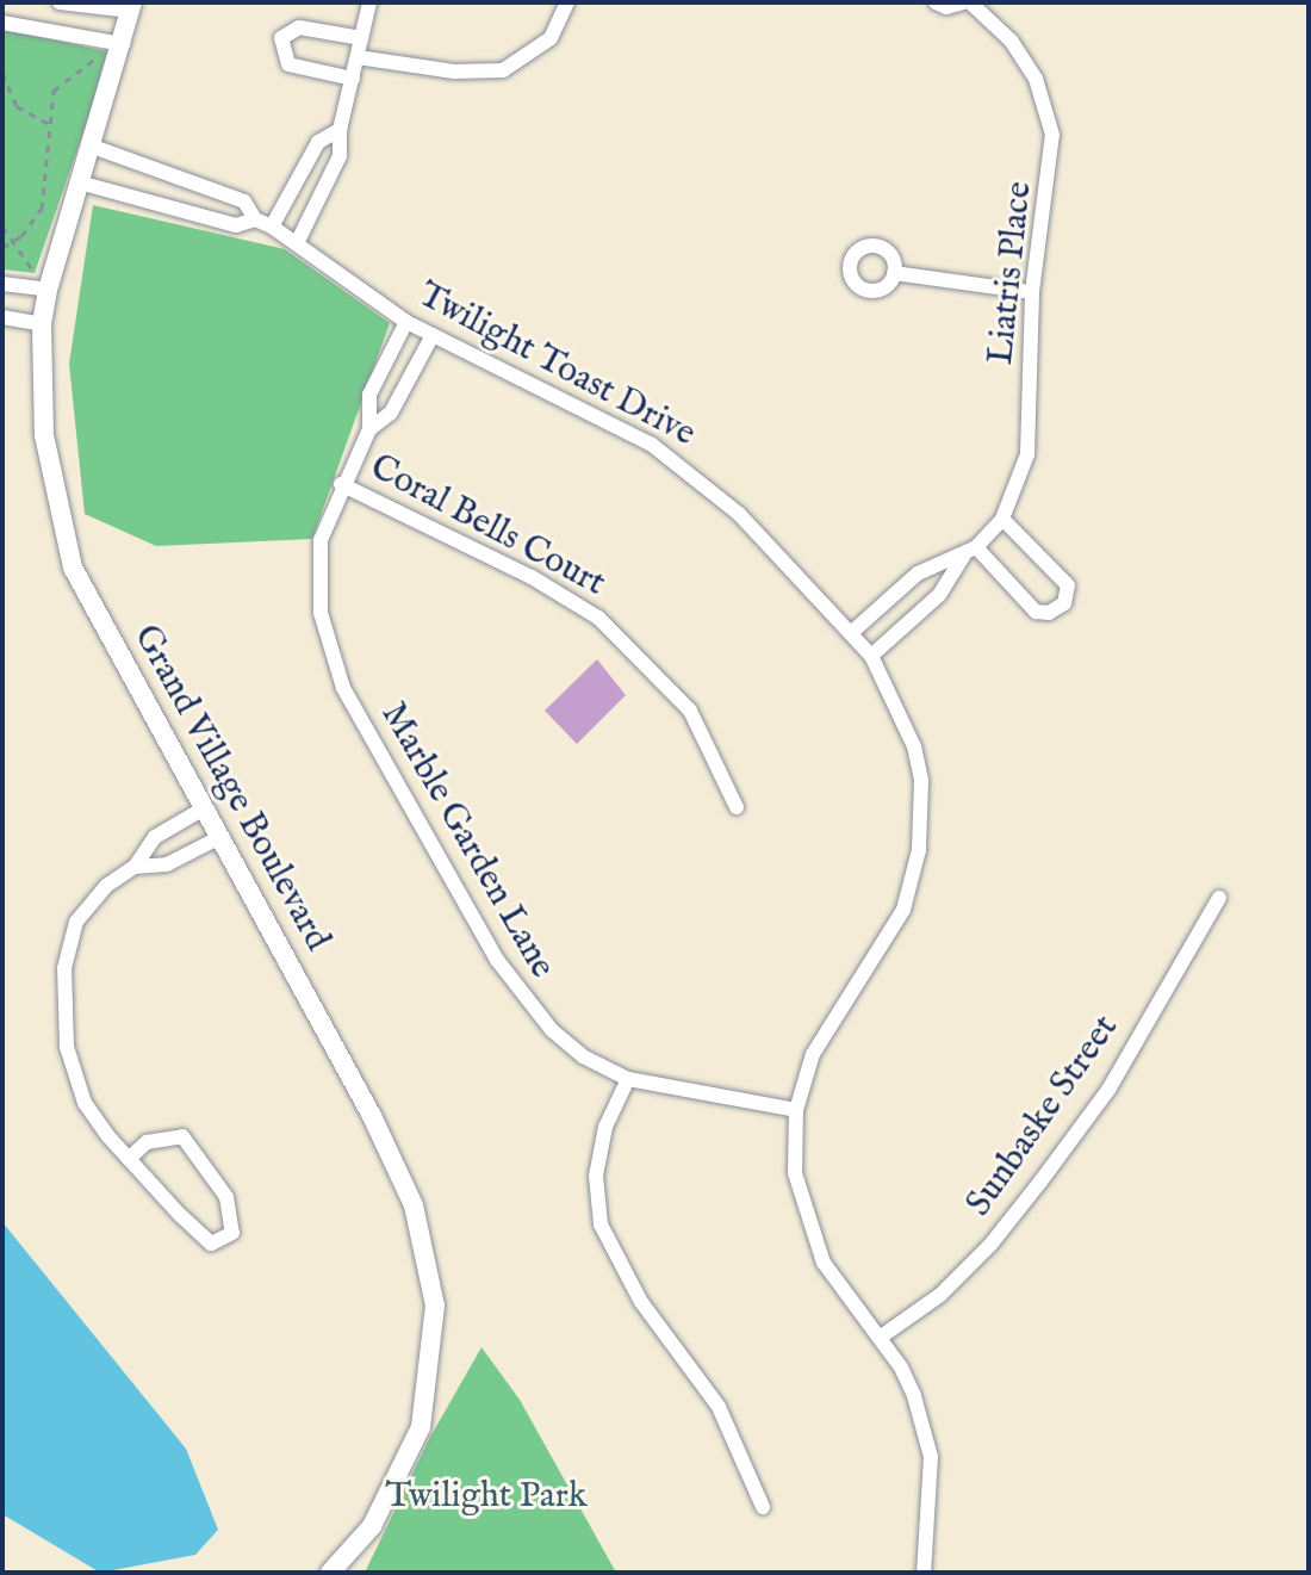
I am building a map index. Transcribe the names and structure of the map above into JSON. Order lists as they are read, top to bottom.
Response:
{
  "streets": {
    "street": [
      "Liatris Place",
      "Twilight Toast Drive",
      "Coral Bells Court",
      "Grand Village Boulevard",
      "Marble Garden Lane",
      "Sunbaske Street"
    ]
  },
  "crossings": [
    ["Liatris Place", "Twilight Toast Drive"],
    ["Twilight Toast Drive", "Grand Village Boulevard"],
    ["Twilight Toast Drive", "Marble Garden Lane"],
    ["Twilight Toast Drive", "Sunbaske Street"],
    ["Coral Bells Court", "Marble Garden Lane"]
  ],
  "parks": ["Twilight Park"]
}
